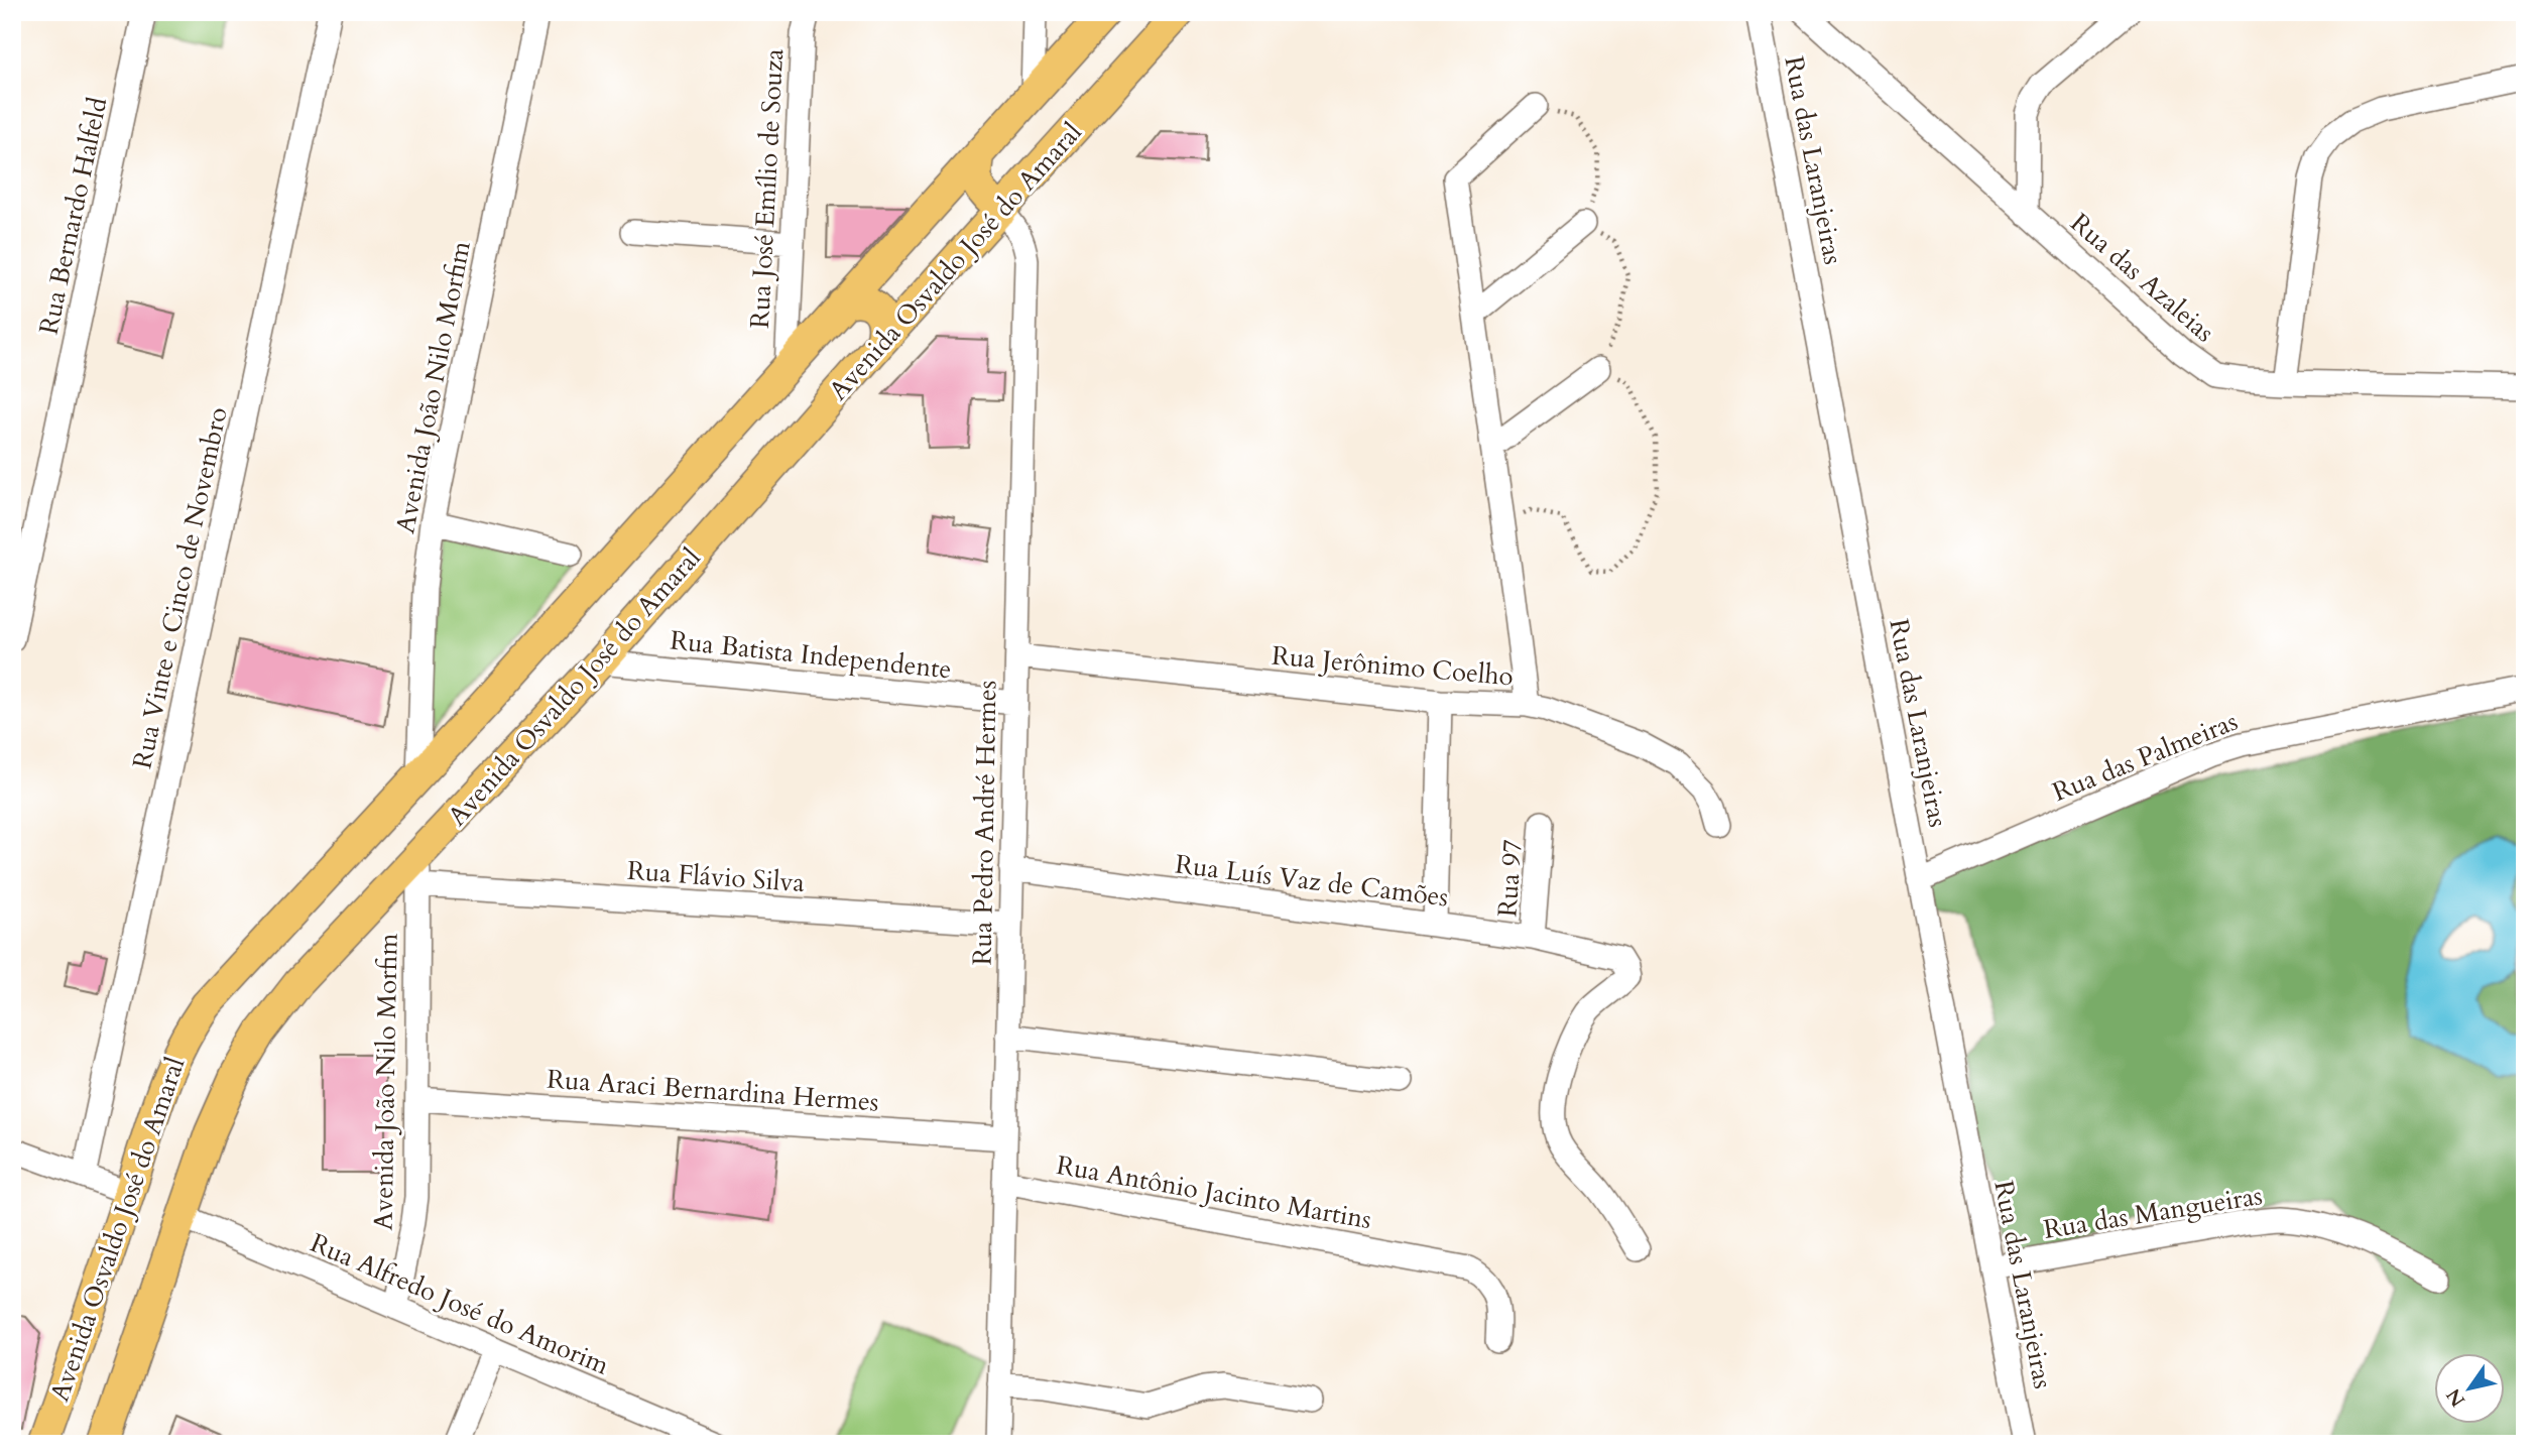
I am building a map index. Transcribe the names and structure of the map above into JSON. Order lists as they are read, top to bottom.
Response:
{
  "streets": {
    "main road": ["Avenida Osvaldo José do Amaral"],
    "street": [
      "Rua das Laranjeiras",
      "Rua José Emílio de Souza",
      "Rua Bernardo Halfeld",
      "Rua das Azaleias",
      "Avenida João Nilo Morfim",
      "Rua Vinte e Cinco de Novembro",
      "Rua Batista Independente",
      "Rua Jerônimo Coelho",
      "Rua das Palmeiras",
      "Rua Pedro André Hermes",
      "Rua Flávio Silva",
      "Rua 97",
      "Rua Luís Vaz de Camões",
      "Rua Araci Bernardina Hermes",
      "Rua Antônio Jacinto Martins",
      "Rua das Mangueiras",
      "Rua Alfredo José do Amorim"
    ]
  },
  "crossings": [
    ["Rua das Laranjeiras", "Rua das Palmeiras"],
    ["Rua das Laranjeiras", "Rua das Mangueiras"],
    ["Rua José Emílio de Souza", "Avenida Osvaldo José do Amaral"],
    ["Avenida Osvaldo José do Amaral", "Avenida João Nilo Morfim"],
    ["Avenida Osvaldo José do Amaral", "Rua Batista Independente"],
    ["Avenida Osvaldo José do Amaral", "Rua Pedro André Hermes"],
    ["Avenida Osvaldo José do Amaral", "Rua Flávio Silva"],
    ["Avenida Osvaldo José do Amaral", "Rua Alfredo José do Amorim"],
    ["Avenida João Nilo Morfim", "Rua Flávio Silva"],
    ["Avenida João Nilo Morfim", "Rua Araci Bernardina Hermes"],
    ["Avenida João Nilo Morfim", "Rua Alfredo José do Amorim"],
    ["Rua Batista Independente", "Rua Pedro André Hermes"],
    ["Rua Jerônimo Coelho", "Rua Pedro André Hermes"],
    ["Rua Pedro André Hermes", "Rua Flávio Silva"],
    ["Rua Pedro André Hermes", "Rua Luís Vaz de Camões"],
    ["Rua Pedro André Hermes", "Rua Araci Bernardina Hermes"],
    ["Rua Pedro André Hermes", "Rua Antônio Jacinto Martins"],
    ["Rua 97", "Rua Luís Vaz de Camões"]
  ],
  "north": "bottom left"
}
